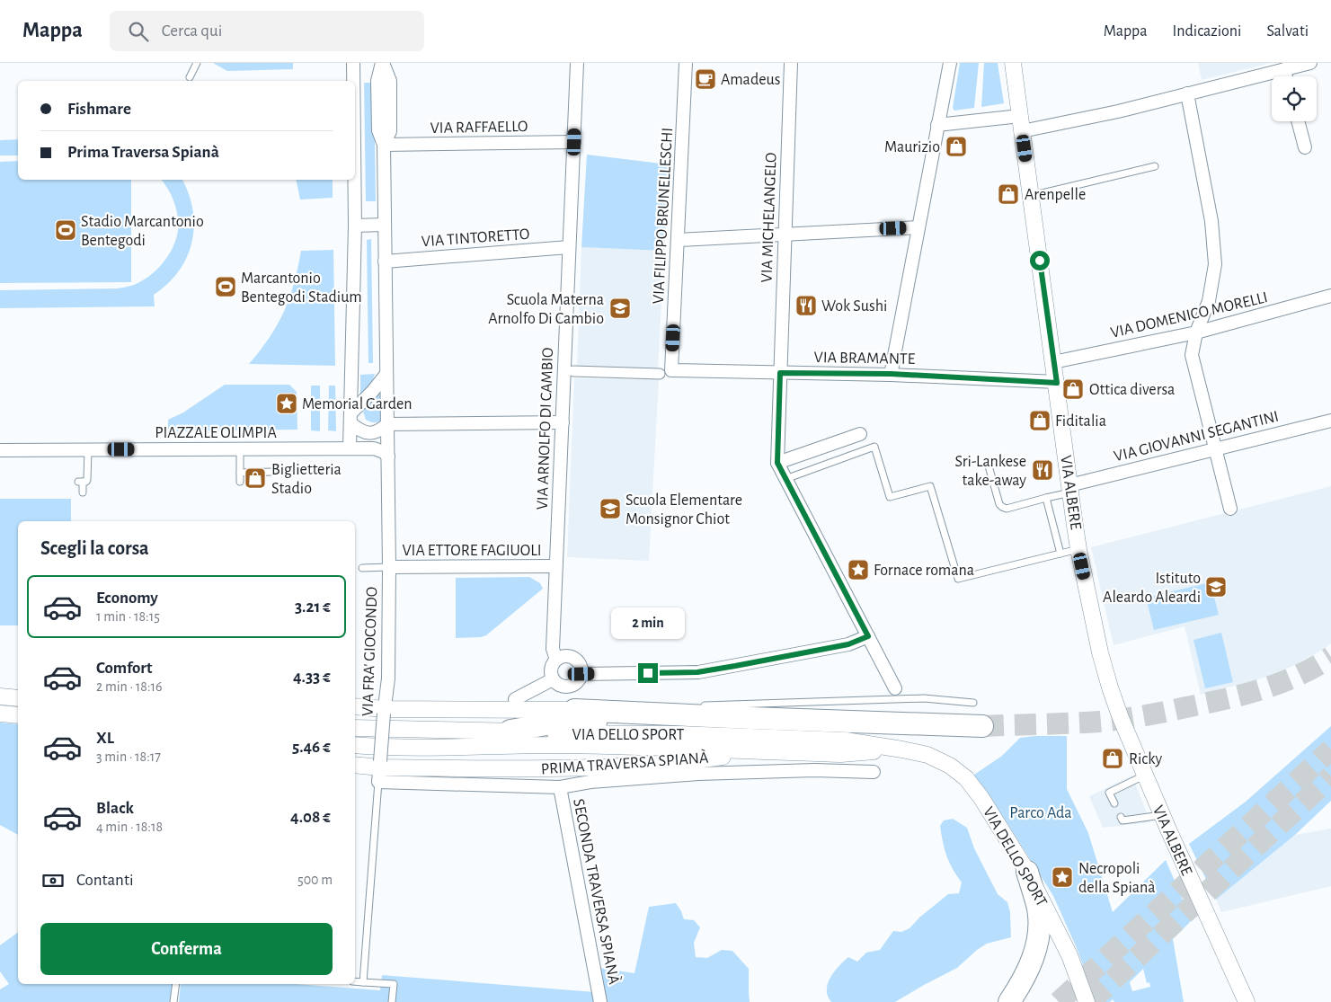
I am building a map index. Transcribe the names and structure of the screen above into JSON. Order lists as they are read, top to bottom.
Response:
{
  "streets": {
    "street": [
      "VIA RAFFAELLO",
      "VIA FILIPPO BRUNELLESCHI",
      "VIA MICHELANGELO",
      "VIA TINTORETTO",
      "VIA DOMENICO MORELLI",
      "VIA BRAMANTE",
      "VIA ARNOLFO DI CAMBIO",
      "PIAZZALE OLIMPIA",
      "VIA GIOVANNI SEGANTINI",
      "VIA ALBERE",
      "VIA ETTORE FAGIUOLI",
      "VIA FRA' GIOCONDO",
      "VIA DELLO SPORT",
      "PRIMA TRAVERSA SPIANÀ",
      "SECONDA TRAVERSA SPIANÀ"
    ]
  },
  "crossings": [
    ["VIA RAFFAELLO", "VIA ARNOLFO DI CAMBIO"],
    ["VIA RAFFAELLO", "VIA FRA' GIOCONDO"],
    ["VIA FILIPPO BRUNELLESCHI", "VIA BRAMANTE"],
    ["VIA MICHELANGELO", "VIA BRAMANTE"],
    ["VIA TINTORETTO", "VIA ARNOLFO DI CAMBIO"],
    ["VIA TINTORETTO", "VIA FRA' GIOCONDO"],
    ["VIA DOMENICO MORELLI", "VIA ALBERE"],
    ["VIA BRAMANTE", "VIA ALBERE"],
    ["VIA ARNOLFO DI CAMBIO", "VIA ETTORE FAGIUOLI"],
    ["VIA GIOVANNI SEGANTINI", "VIA ALBERE"],
    ["VIA ETTORE FAGIUOLI", "VIA FRA' GIOCONDO"],
    ["VIA FRA' GIOCONDO", "PRIMA TRAVERSA SPIANÀ"],
    ["PRIMA TRAVERSA SPIANÀ", "SECONDA TRAVERSA SPIANÀ"]
  ],
  "parks": ["Parco Ada"],
  "places": {
    "cafe": ["Amadeus"],
    "shop": [
      "Maurizio",
      "Arenpelle",
      "Ottica diversa",
      "Fiditalia",
      "Biglietteria Stadio",
      "Ricky"
    ],
    "sports": ["Stadio Marcantonio Bentegodi", "Marcantonio Bentegodi Stadium"],
    "restaurant": ["Wok Sushi", "Sri-Lankese take-away"],
    "school or university": ["Scuola Materna Arnolfo Di Cambio", "Scuola Elementare Monsignor Chiot", "Istituto Aleardo Aleardi"],
    "place": ["Memorial Garden", "Fornace romana", "Necropoli della Spianà"]
  },
  "page": {
    "header": "Mappa",
    "search": "Cerca qui",
    "nav": ["Mappa", "Indicazioni", "Salvati"],
    "banner": ["Fishmare", "Prima Traversa Spianà"],
    "heading": "Scegli la corsa",
    "list": [
      {
        "name": "Economy",
        "note": "1 min · 18:15",
        "value": "3.21 €"
      },
      {
        "name": "Comfort",
        "note": "2 min · 18:16",
        "value": "4.33 €"
      },
      {
        "name": "XL",
        "note": "3 min · 18:17",
        "value": "5.46 €"
      },
      {
        "name": "Black",
        "note": "4 min · 18:18",
        "value": "4.08 €"
      }
    ],
    "bubble": "2 min",
    "pay": ["Contanti", "500 m"],
    "buttons": "Conferma"
  }
}
